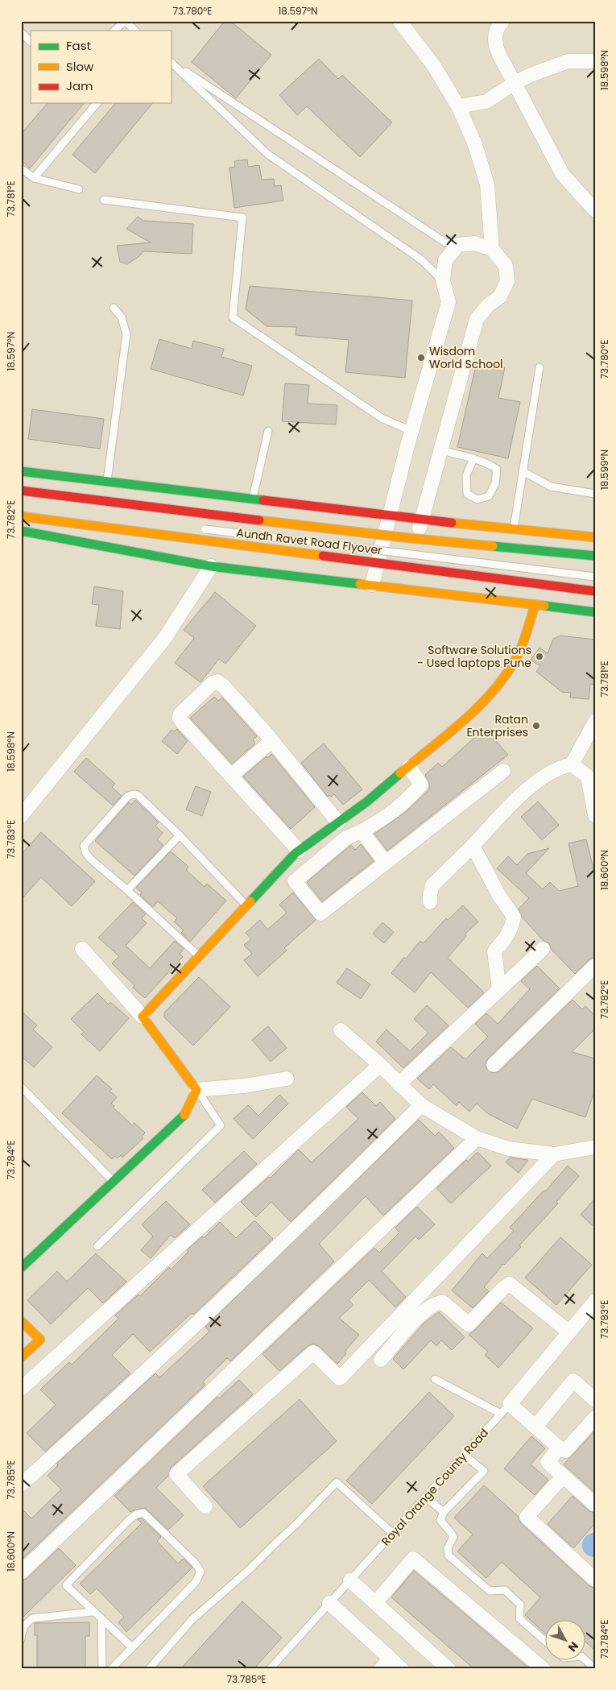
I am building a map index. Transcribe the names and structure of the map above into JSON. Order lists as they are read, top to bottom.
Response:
{
  "streets": {
    "street": ["Aundh Ravet Road Flyover", "Royal Orange County Road"]
  },
  "places": ["Wisdom World School", "Software Solutions - Used laptops Pune", "Ratan Enterprises"],
  "legend": ["Fast", "Slow", "Jam"],
  "north": "bottom right",
  "coordinates": [
    "73.780°E",
    "18.597°N",
    "18.598°N",
    "73.781°E",
    "18.599°N",
    "73.782°E",
    "73.783°E",
    "18.600°N",
    "73.784°E",
    "73.785°E"
  ]
}
